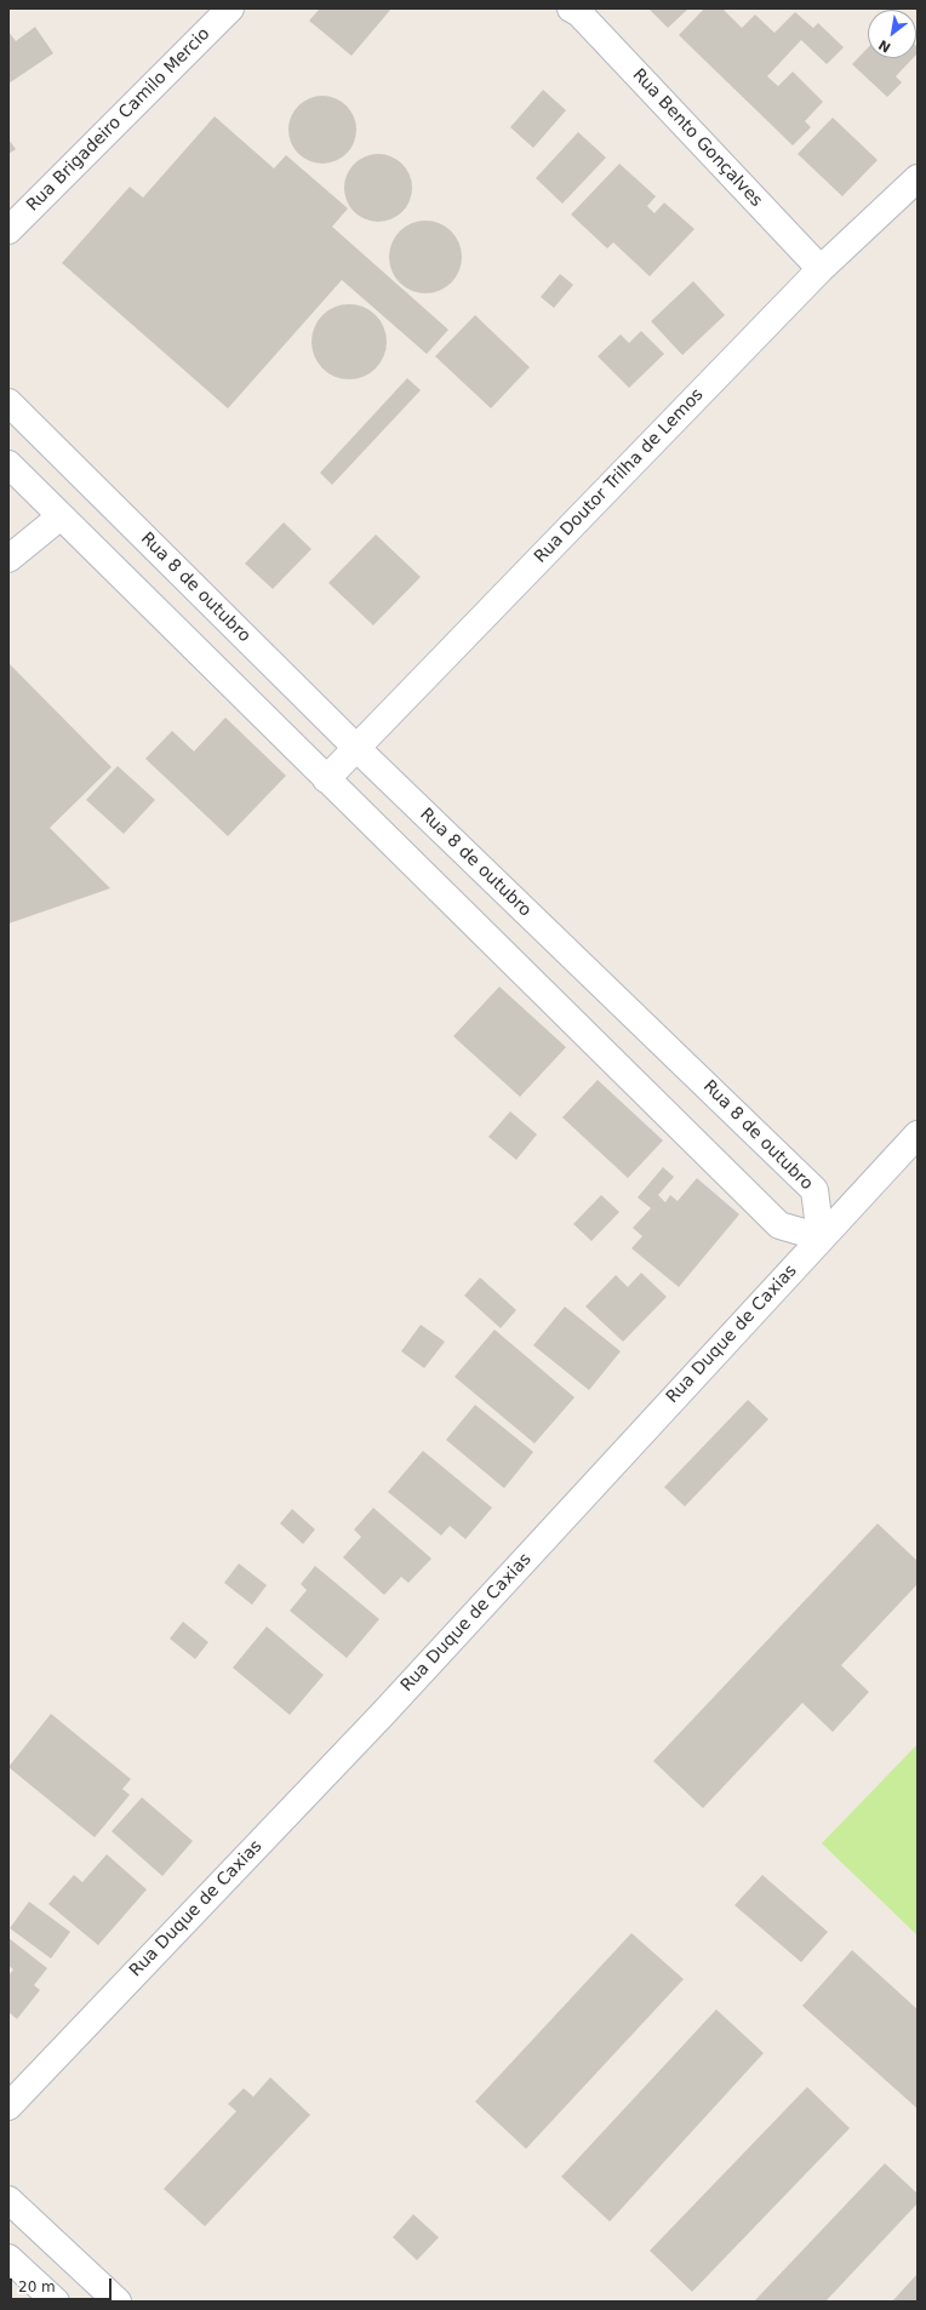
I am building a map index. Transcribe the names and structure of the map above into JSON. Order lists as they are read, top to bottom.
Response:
{
  "streets": {
    "street": [
      "Rua Brigadeiro Camilo Mercio",
      "Rua Bento Gonçalves",
      "Rua Doutor Trilha de Lemos",
      "Rua 8 de outubro",
      "Rua Duque de Caxias"
    ]
  },
  "crossings": [
    ["Rua Bento Gonçalves", "Rua Doutor Trilha de Lemos"],
    ["Rua Doutor Trilha de Lemos", "Rua 8 de outubro"],
    ["Rua 8 de outubro", "Rua Duque de Caxias"]
  ],
  "scale_bar": "20 m",
  "north": "bottom left"
}
